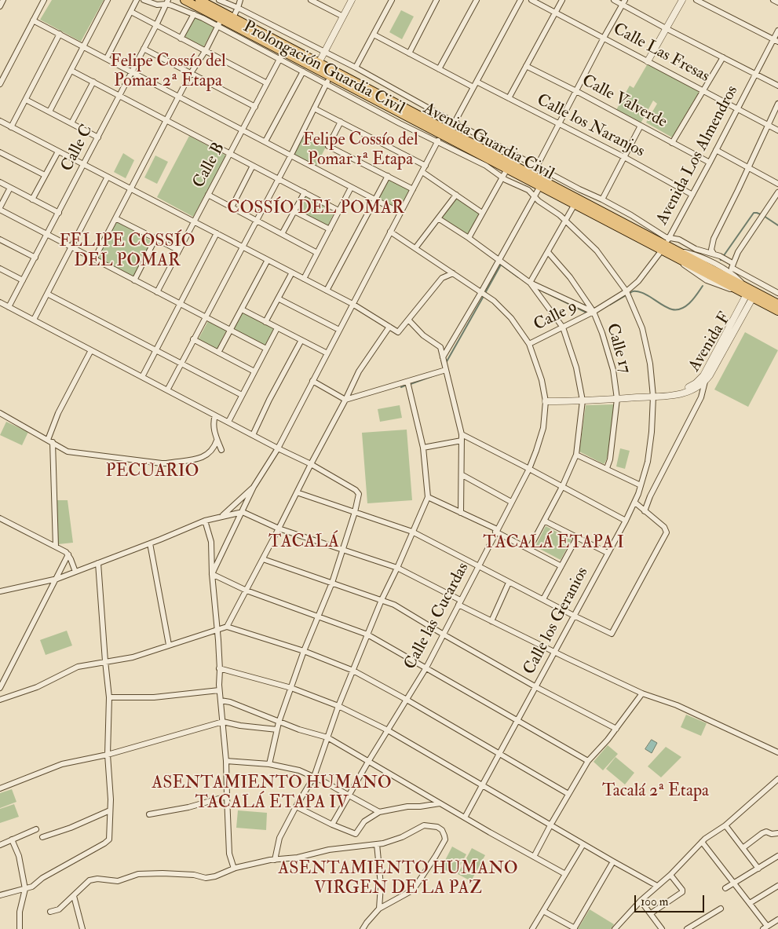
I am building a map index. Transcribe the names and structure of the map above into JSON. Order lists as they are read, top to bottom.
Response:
{
  "streets": {
    "highway": ["Avenida Guardia Civil"],
    "street": [
      "Calle Las Fresas",
      "Prolongación Guardia Civil",
      "Calle Valverde",
      "Calle los Naranjos",
      "Calle C",
      "Avenida Los Almendros",
      "Calle B",
      "Calle 9",
      "Avenida F",
      "Calle 17",
      "Calle las Cucardas",
      "Calle los Geranios"
    ]
  },
  "crossings": [
    ["Calle Las Fresas", "Avenida Los Almendros"],
    ["Prolongación Guardia Civil", "Avenida Guardia Civil"],
    ["Prolongación Guardia Civil", "Calle C"],
    ["Prolongación Guardia Civil", "Calle B"],
    ["Prolongación Guardia Civil", "Calle los Geranios"],
    ["Calle Valverde", "Avenida Los Almendros"],
    ["Calle los Naranjos", "Avenida Los Almendros"],
    ["Avenida Guardia Civil", "Avenida Los Almendros"],
    ["Avenida Guardia Civil", "Calle B"],
    ["Avenida Guardia Civil", "Avenida F"],
    ["Avenida Los Almendros", "Calle 9"],
    ["Avenida Los Almendros", "Calle los Geranios"],
    ["Calle 9", "Calle 17"],
    ["Calle 9", "Calle las Cucardas"],
    ["Calle 9", "Calle los Geranios"],
    ["Avenida F", "Calle 17"],
    ["Avenida F", "Calle las Cucardas"],
    ["Avenida F", "Calle los Geranios"]
  ],
  "districts": [
    "Felipe Cossío del Pomar 2ª Etapa",
    "Felipe Cossío del Pomar 1ª Etapa",
    "COSSÍO DEL POMAR",
    "FELIPE COSSÍO DEL POMAR",
    "PECUARIO",
    "TACALÁ",
    "TACALÁ ETAPA I",
    "ASENTAMIENTO HUMANO TACALÁ ETAPA IV",
    "Tacalá 2ª Etapa",
    "ASENTAMIENTO HUMANO VIRGEN DE LA PAZ"
  ],
  "scale_bar": "100 m"
}
